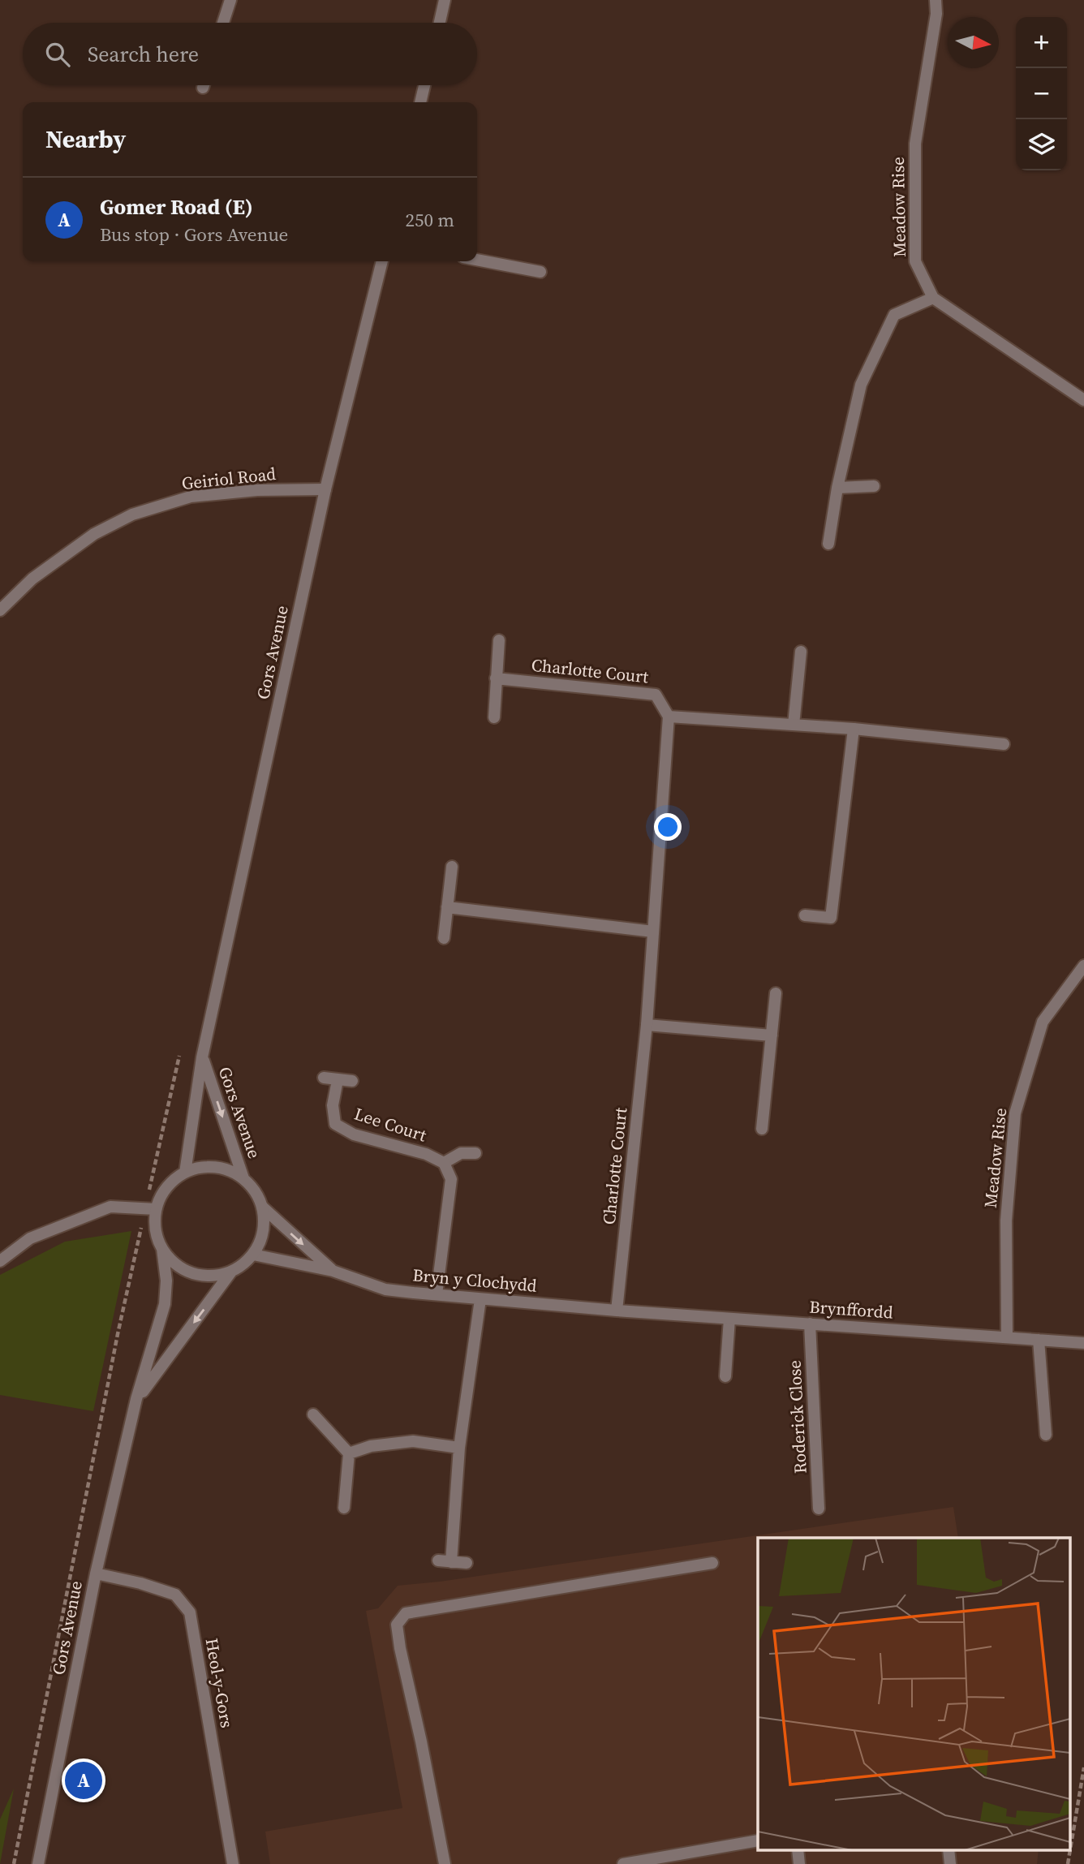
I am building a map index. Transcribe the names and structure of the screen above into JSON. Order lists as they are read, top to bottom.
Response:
{
  "streets": {
    "street": [
      "Meadow Rise",
      "Geiriol Road",
      "Gors Avenue",
      "Charlotte Court",
      "Lee Court",
      "Bryn y Clochydd",
      "Brynffordd",
      "Roderick Close",
      "Heol-y-Gors"
    ]
  },
  "crossings": [
    ["Meadow Rise", "Brynffordd"],
    ["Geiriol Road", "Gors Avenue"],
    ["Gors Avenue", "Heol-y-Gors"],
    ["Charlotte Court", "Bryn y Clochydd"],
    ["Charlotte Court", "Brynffordd"],
    ["Bryn y Clochydd", "Brynffordd"],
    ["Brynffordd", "Roderick Close"]
  ],
  "north": "right",
  "page": {
    "map_buttons": ["+", "−"],
    "search": "Search here",
    "heading": "Nearby",
    "list": [
      {
        "mark": "A",
        "name": "Gomer Road (E)",
        "note": "Bus stop · Gors Avenue",
        "value": "250 m"
      }
    ],
    "pins": "A"
  }
}
